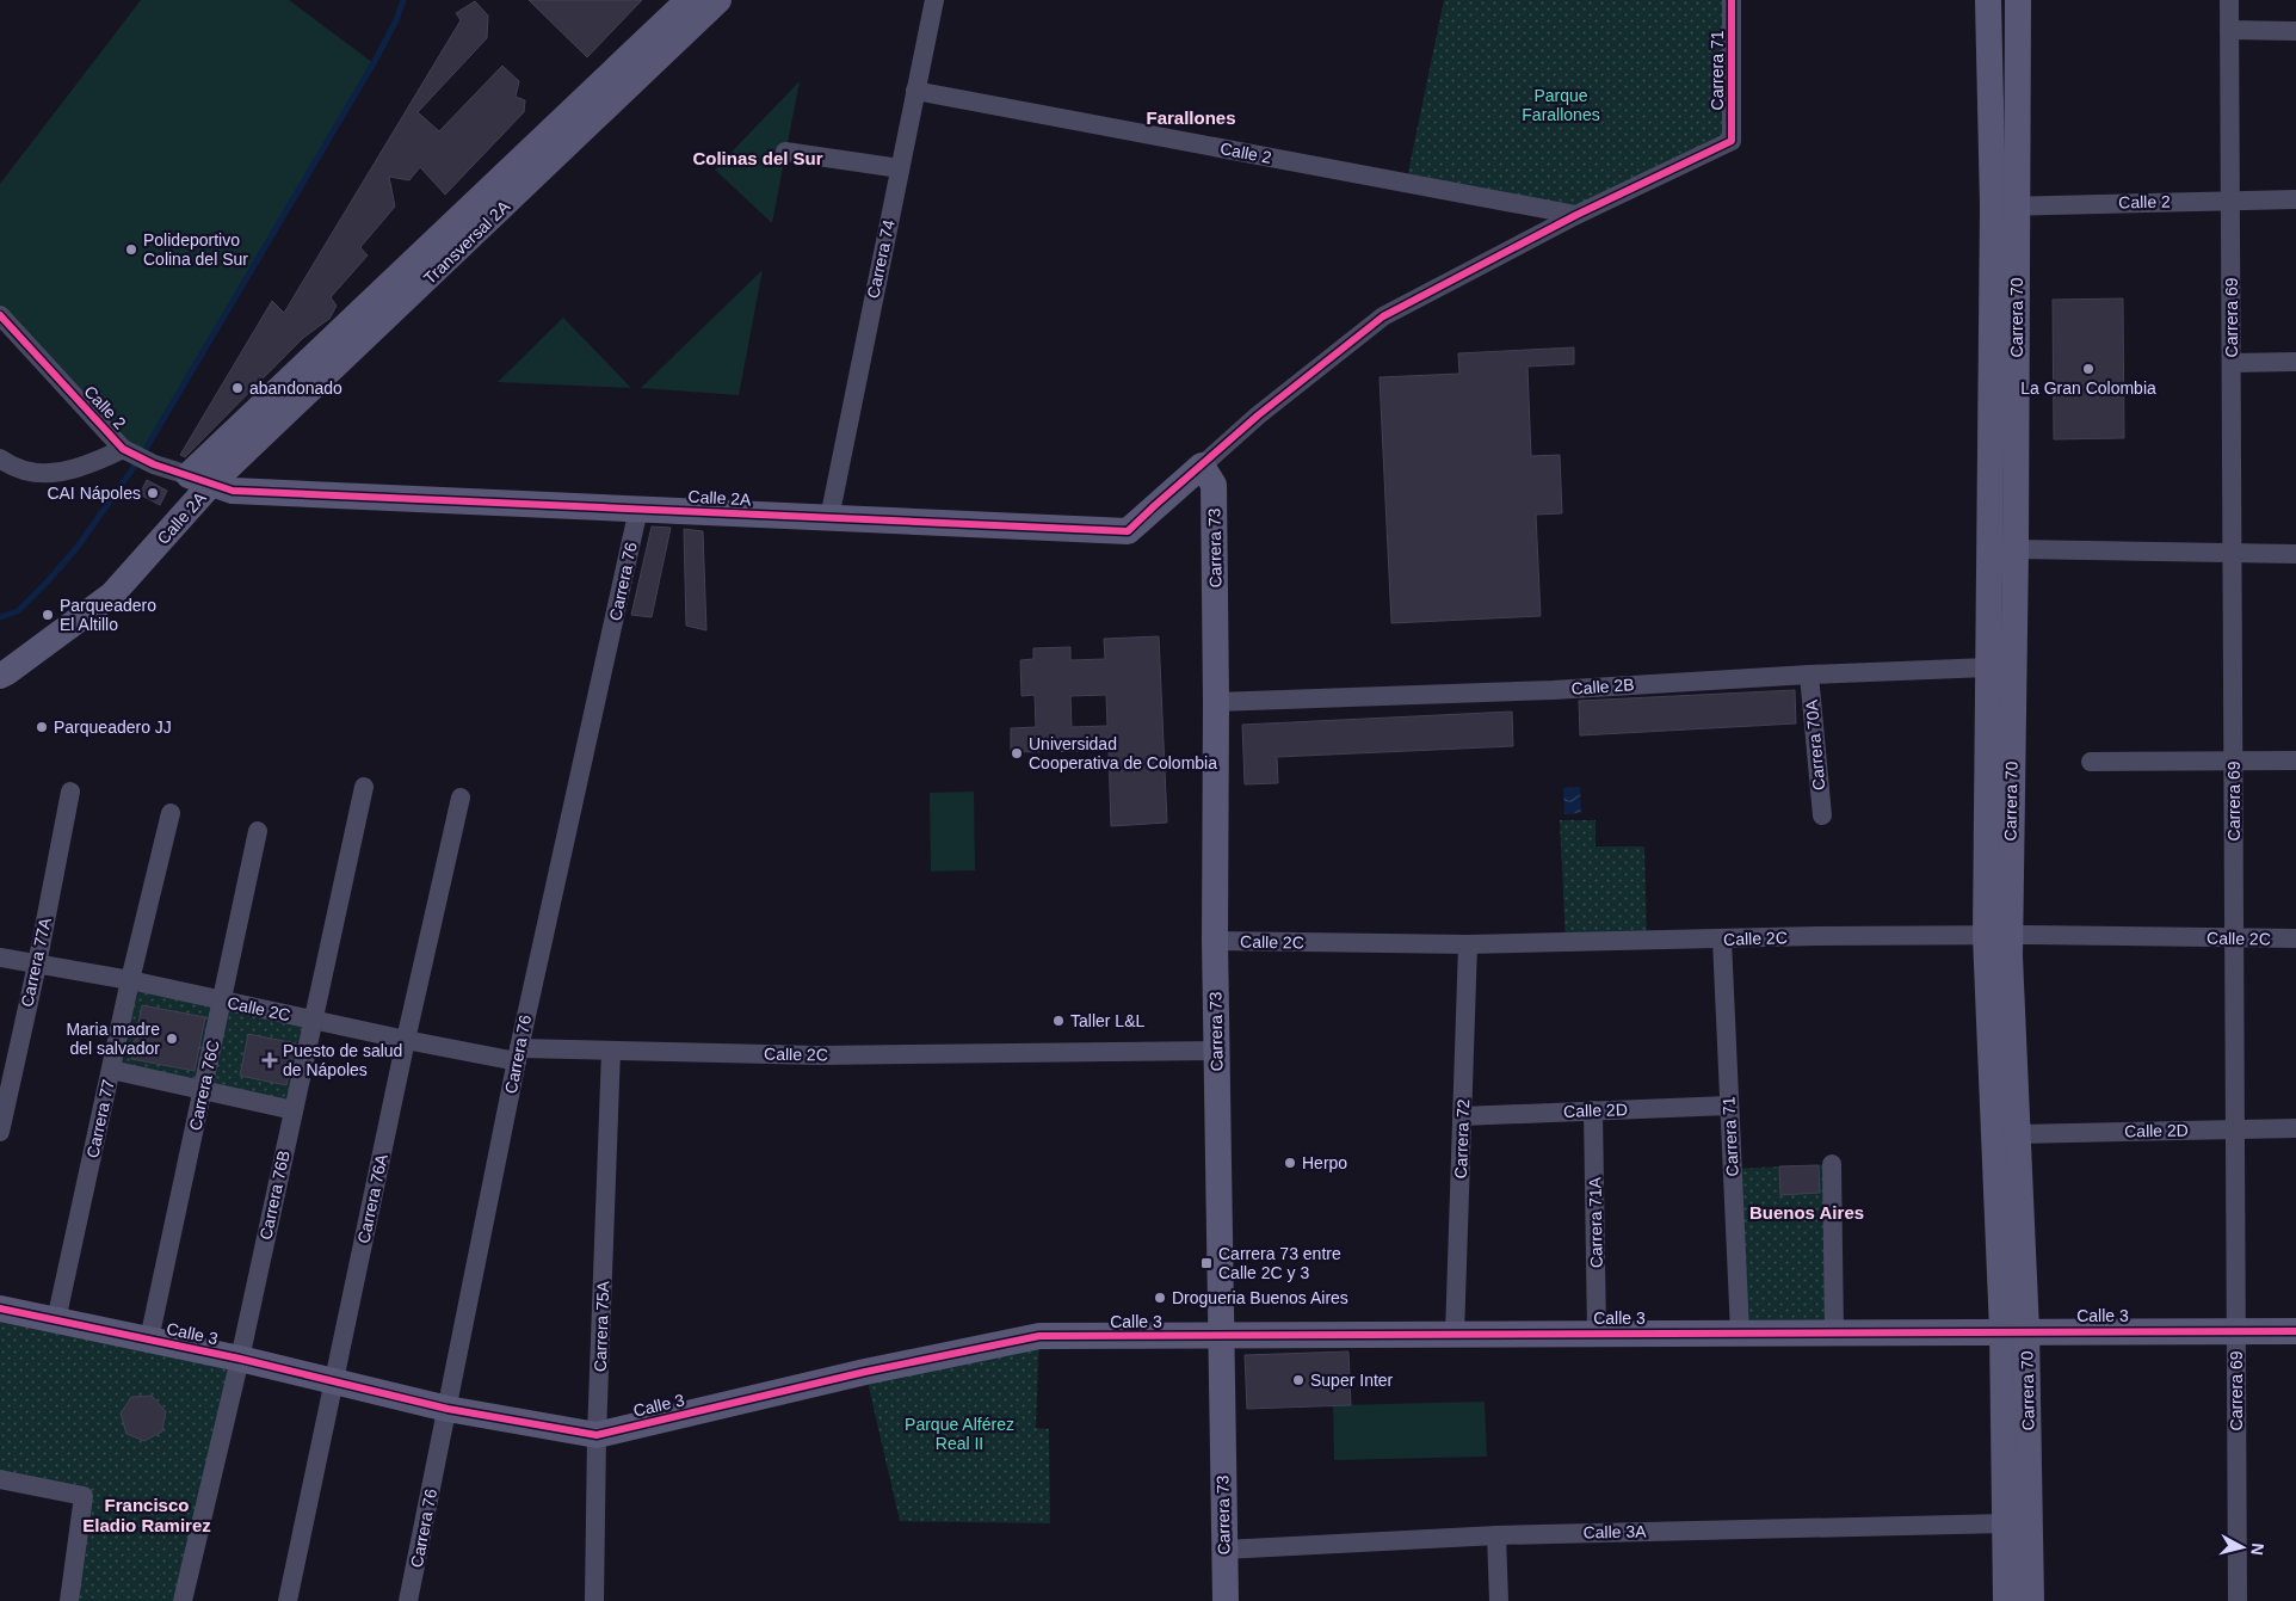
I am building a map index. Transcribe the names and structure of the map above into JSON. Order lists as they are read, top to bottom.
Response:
{
  "streets": {
    "street": [
      "Carrera 71",
      "Calle 2",
      "Transversal 2A",
      "Carrera 74",
      "Carrera 70",
      "Carrera 69",
      "Calle 2A",
      "Carrera 73",
      "Carrera 76",
      "Calle 2B",
      "Carrera 70A",
      "Calle 2C",
      "Carrera 77A",
      "Carrera 76C",
      "Calle 2D",
      "Carrera 77",
      "Carrera 72",
      "Carrera 76B",
      "Carrera 76A",
      "Carrera 71A",
      "Calle 3",
      "Carrera 75A",
      "Calle 3A"
    ]
  },
  "crossings": [
    ["Carrera 71", "Calle 2"],
    ["Carrera 71", "Calle 2C"],
    ["Carrera 71", "Calle 2D"],
    ["Carrera 71", "Calle 3"],
    ["Calle 2", "Transversal 2A"],
    ["Calle 2", "Carrera 74"],
    ["Calle 2", "Carrera 70"],
    ["Calle 2", "Carrera 69"],
    ["Calle 2", "Calle 2A"],
    ["Transversal 2A", "Calle 2A"],
    ["Carrera 74", "Calle 2A"],
    ["Carrera 70", "Calle 2B"],
    ["Carrera 70", "Calle 2C"],
    ["Carrera 70", "Calle 2D"],
    ["Carrera 70", "Calle 3"],
    ["Carrera 70", "Calle 3A"],
    ["Carrera 69", "Calle 2C"],
    ["Carrera 69", "Calle 2D"],
    ["Carrera 69", "Calle 3"],
    ["Calle 2A", "Carrera 73"],
    ["Calle 2A", "Carrera 76"],
    ["Carrera 73", "Calle 2B"],
    ["Carrera 73", "Calle 2C"],
    ["Carrera 73", "Calle 3"],
    ["Carrera 73", "Calle 3A"],
    ["Carrera 76", "Calle 2C"],
    ["Carrera 76", "Calle 3"],
    ["Calle 2B", "Carrera 70A"],
    ["Calle 2C", "Carrera 77A"],
    ["Calle 2C", "Carrera 76C"],
    ["Calle 2C", "Carrera 77"],
    ["Calle 2C", "Carrera 72"],
    ["Calle 2C", "Carrera 76B"],
    ["Calle 2C", "Carrera 76A"],
    ["Calle 2C", "Carrera 75A"],
    ["Carrera 76C", "Calle 3"],
    ["Calle 2D", "Carrera 72"],
    ["Calle 2D", "Carrera 71A"],
    ["Carrera 77", "Calle 3"],
    ["Carrera 72", "Calle 3"],
    ["Carrera 76B", "Calle 3"],
    ["Carrera 76A", "Calle 3"],
    ["Carrera 71A", "Calle 3"],
    ["Calle 3", "Carrera 75A"]
  ],
  "districts": [
    "Farallones",
    "Colinas del Sur",
    "Buenos Aires",
    "Francisco Eladio Ramirez"
  ],
  "parks": ["Parque Farallones", "Parque Alférez Real II"],
  "places": {
    "other": [
      "Polideportivo Colina del Sur",
      "La Gran Colombia",
      "abandonado",
      "CAI Nápoles",
      "Parqueadero El Altillo",
      "Parqueadero JJ",
      "Universidad Cooperativa de Colombia",
      "Taller L&L",
      "Maria madre del salvador",
      "Herpo",
      "Drogueria Buenos Aires",
      "Super Inter"
    ],
    "health": ["Puesto de salud de Nápoles"],
    "transit": ["Carrera 73 entre Calle 2C y 3"]
  },
  "north": "right"
}
